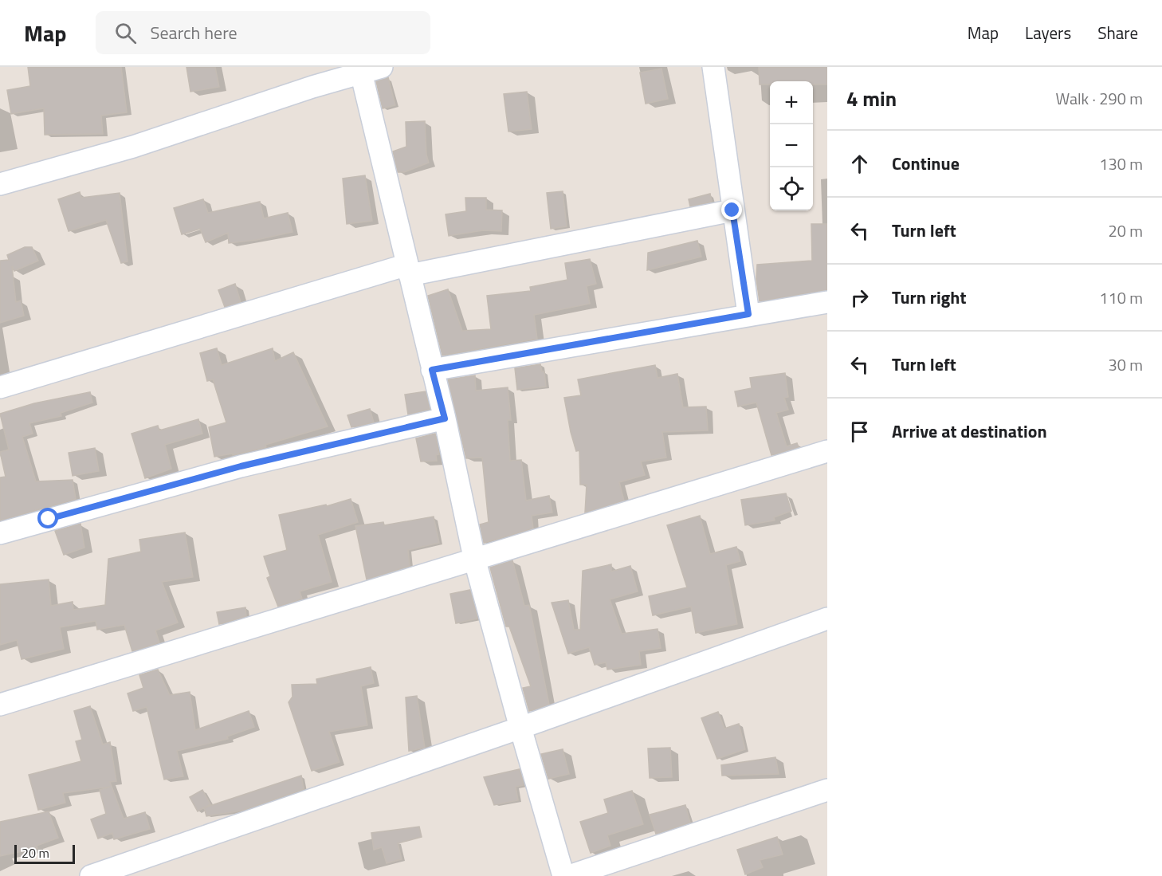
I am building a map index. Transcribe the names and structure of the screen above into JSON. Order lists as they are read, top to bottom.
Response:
{
  "scale_bar": "20 m",
  "page": {
    "header": "Map",
    "search": "Search here",
    "nav": ["Map", "Layers", "Share"],
    "heading": ["4 min", "Walk · 290 m"],
    "map_buttons": ["+", "−"],
    "list": [
      ["Continue", "130 m"],
      ["Turn left", "20 m"],
      ["Turn right", "110 m"],
      ["Turn left", "30 m"],
      "Arrive at destination"
    ],
    "scale": "20 m"
  }
}
